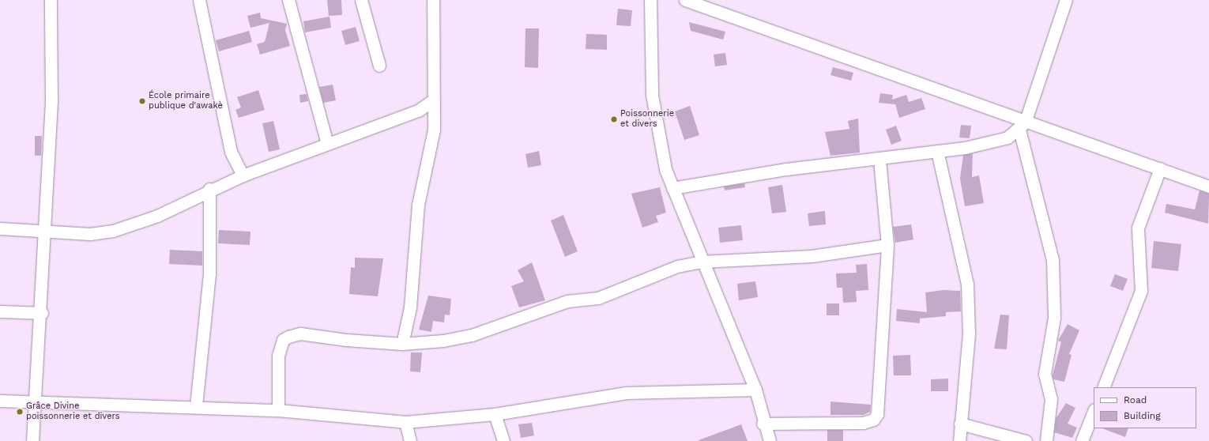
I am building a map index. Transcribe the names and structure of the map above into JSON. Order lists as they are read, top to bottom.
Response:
{
  "places": ["École primaire publique d'awakè", "Poissonnerie et divers", "Grâce Divine poissonnerie et divers"],
  "legend": ["Road", "Building"]
}
